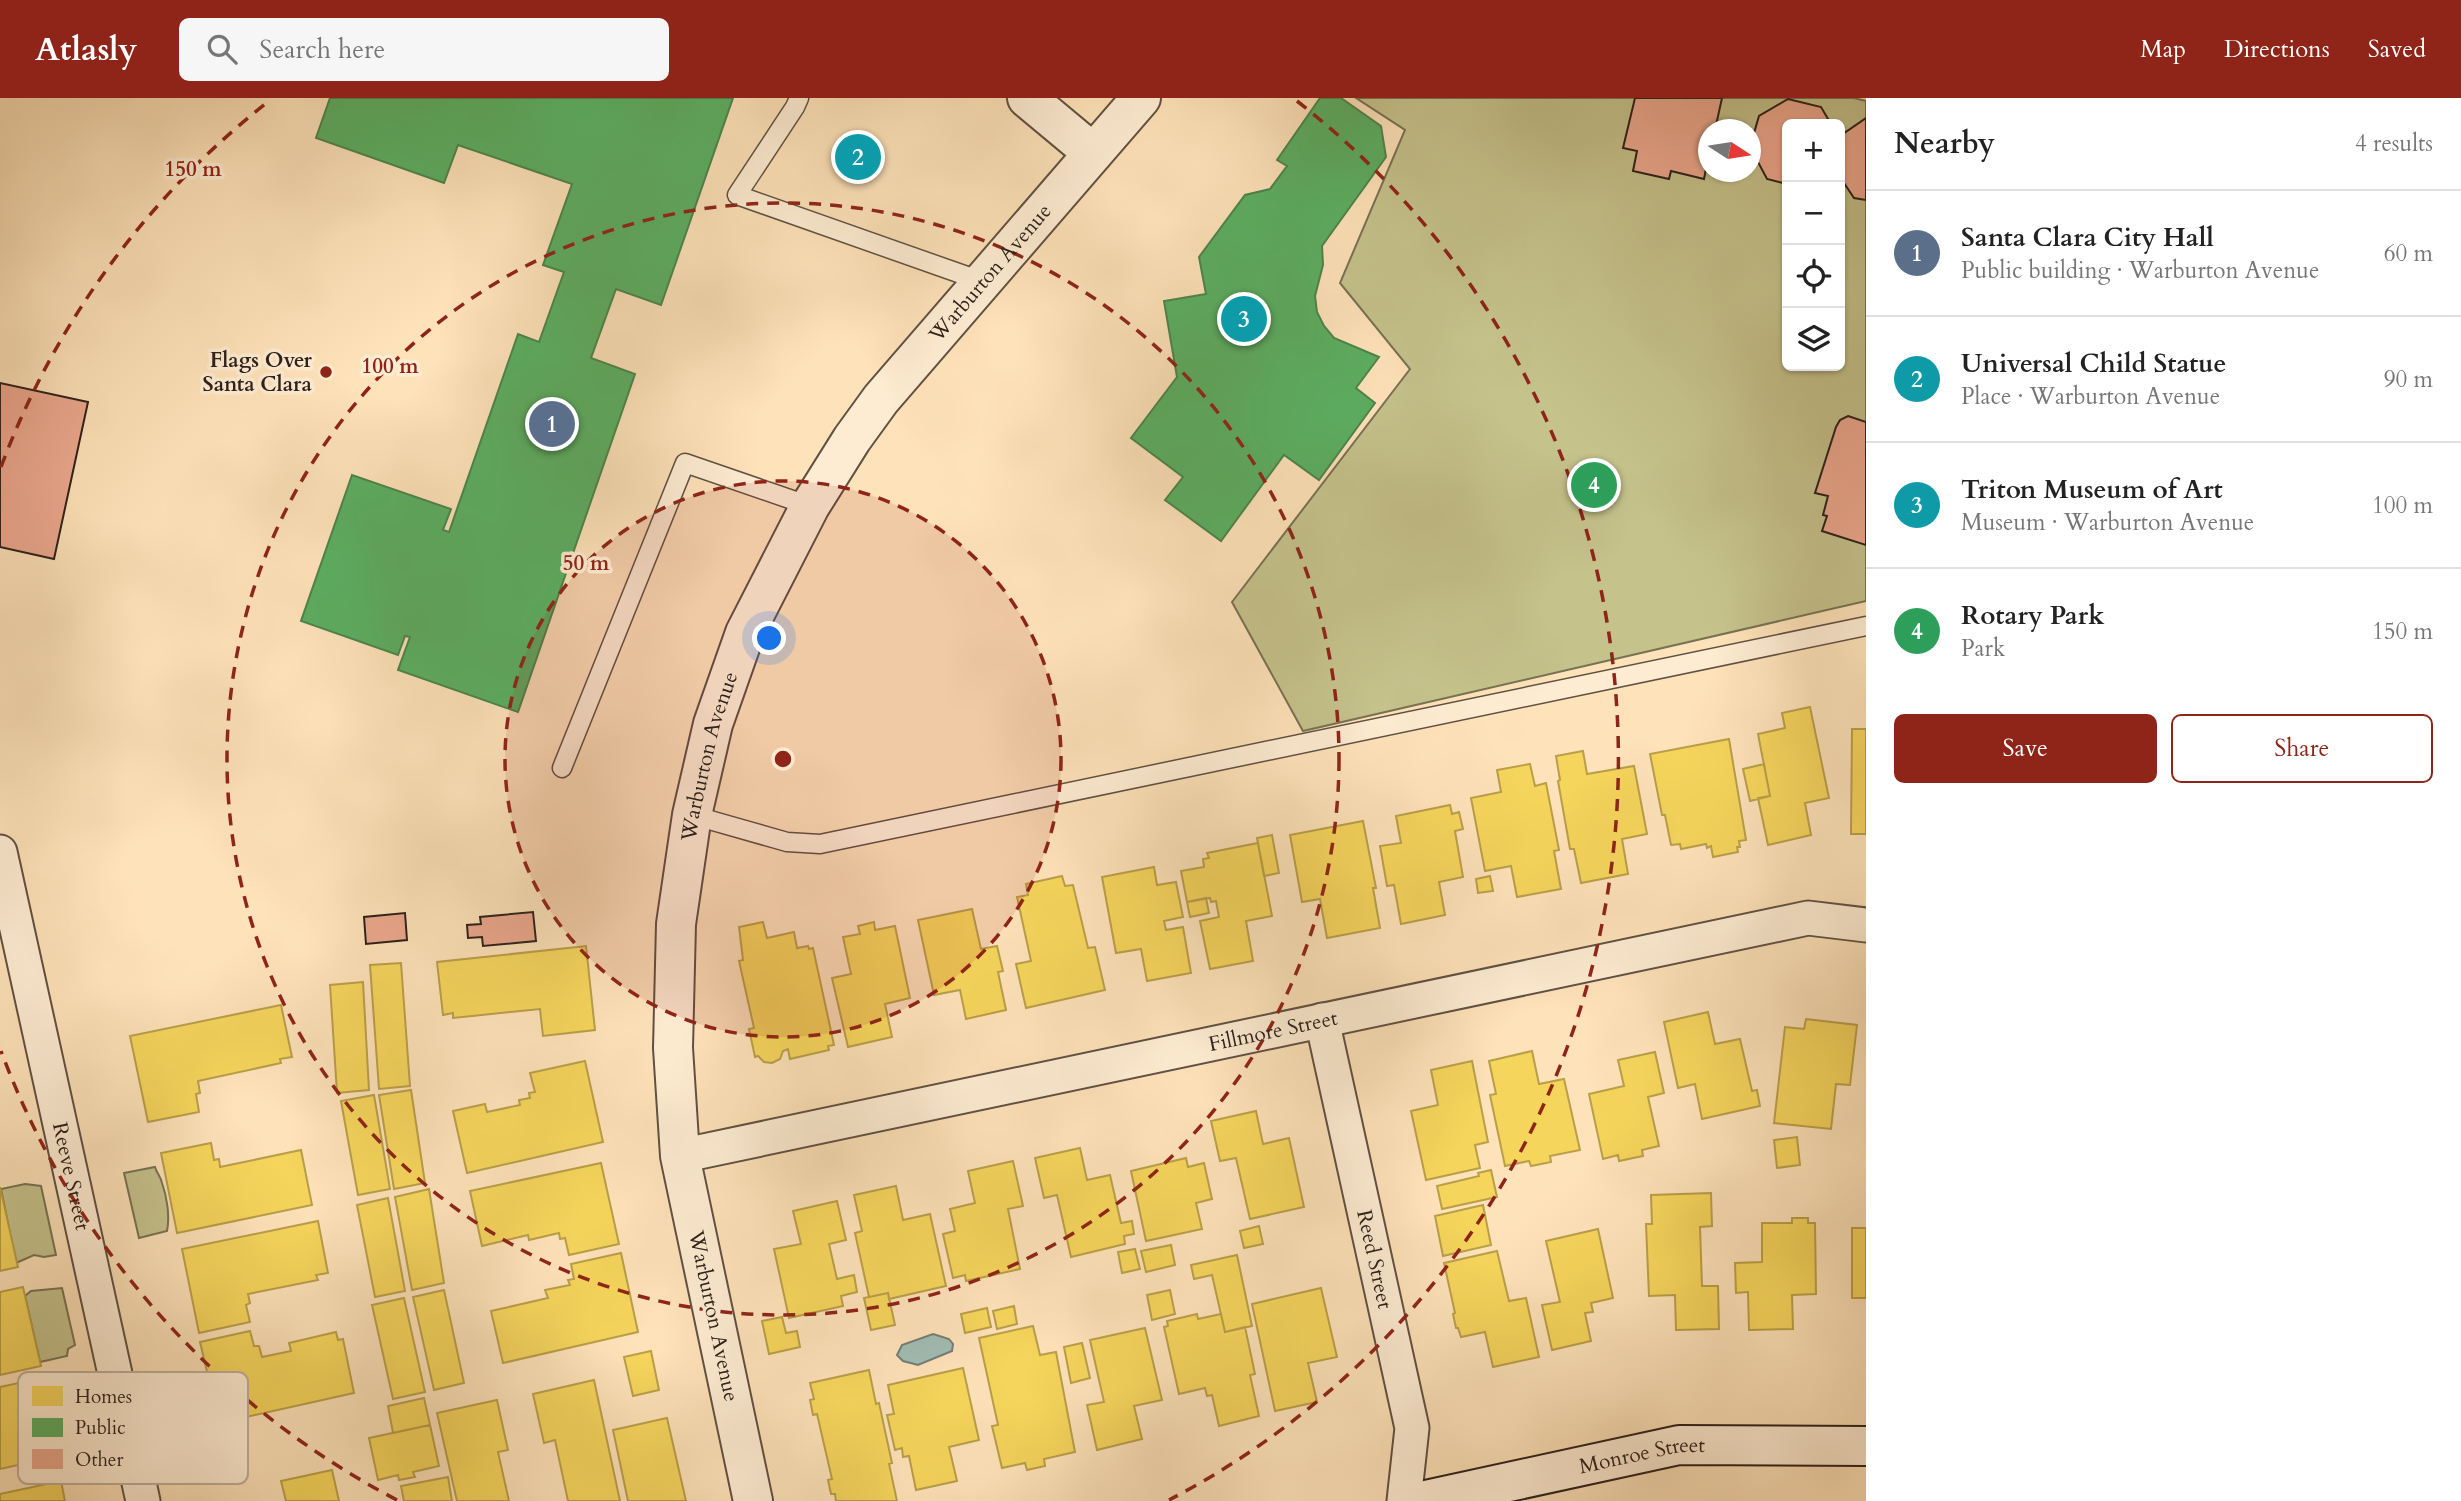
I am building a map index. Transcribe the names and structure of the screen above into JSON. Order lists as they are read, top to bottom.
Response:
{
  "streets": {
    "street": [
      "Warburton Avenue",
      "Fillmore Street",
      "Reeve Street",
      "Reed Street",
      "Monroe Street"
    ]
  },
  "crossings": [
    ["Warburton Avenue", "Fillmore Street"],
    ["Fillmore Street", "Reed Street"]
  ],
  "places": ["Flags Over Santa Clara"],
  "legend": ["Homes", "Public", "Other"],
  "north": "right",
  "page": {
    "header": "Atlasly",
    "search": "Search here",
    "nav": ["Map", "Directions", "Saved"],
    "heading": ["Nearby", "4 results"],
    "map_buttons": ["+", "−"],
    "pins": [
      "2",
      "3",
      "1",
      "4"
    ],
    "list": [
      {
        "mark": "1",
        "name": "Santa Clara City Hall",
        "note": "Public building · Warburton Avenue",
        "value": "60 m"
      },
      {
        "mark": "2",
        "name": "Universal Child Statue",
        "note": "Place · Warburton Avenue",
        "value": "90 m"
      },
      {
        "mark": "3",
        "name": "Triton Museum of Art",
        "note": "Museum · Warburton Avenue",
        "value": "100 m"
      },
      {
        "mark": "4",
        "name": "Rotary Park",
        "note": "Park",
        "value": "150 m"
      }
    ],
    "buttons": ["Save", "Share"]
  },
  "rings": ["150 m", "100 m", "50 m"]
}
